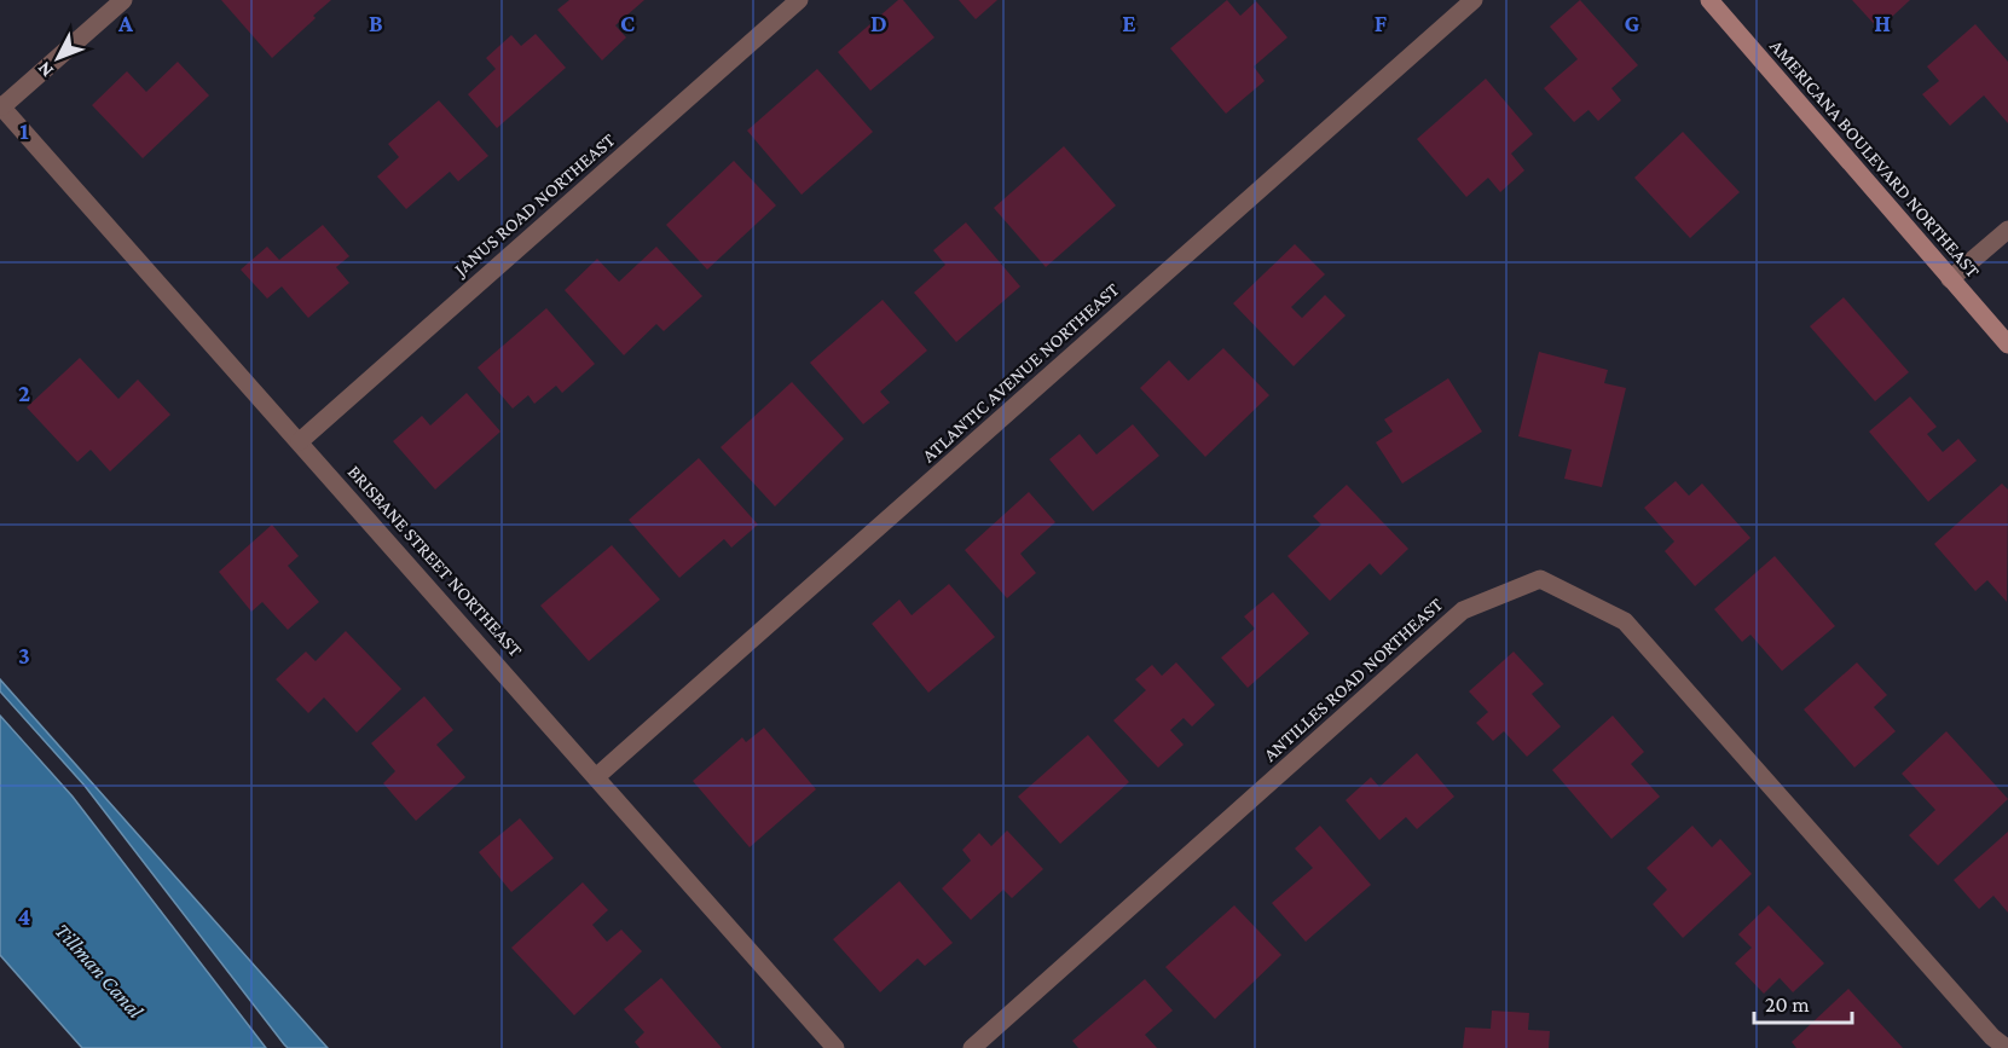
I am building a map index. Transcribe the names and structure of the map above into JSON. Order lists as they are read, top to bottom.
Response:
{
  "streets": {
    "street": [
      "AMERICANA BOULEVARD NORTHEAST",
      "JANUS ROAD NORTHEAST",
      "ATLANTIC AVENUE NORTHEAST",
      "BRISBANE STREET NORTHEAST",
      "ANTILLES ROAD NORTHEAST"
    ]
  },
  "crossings": [
    ["JANUS ROAD NORTHEAST", "BRISBANE STREET NORTHEAST"],
    ["ATLANTIC AVENUE NORTHEAST", "BRISBANE STREET NORTHEAST"]
  ],
  "water": ["Tillman Canal"],
  "scale_bar": "20 m",
  "north": "bottom left",
  "grid": {
    "columns": [
      "A",
      "B",
      "C",
      "D",
      "E",
      "F",
      "G",
      "H"
    ],
    "rows": [
      "1",
      "2",
      "3",
      "4"
    ]
  }
}
